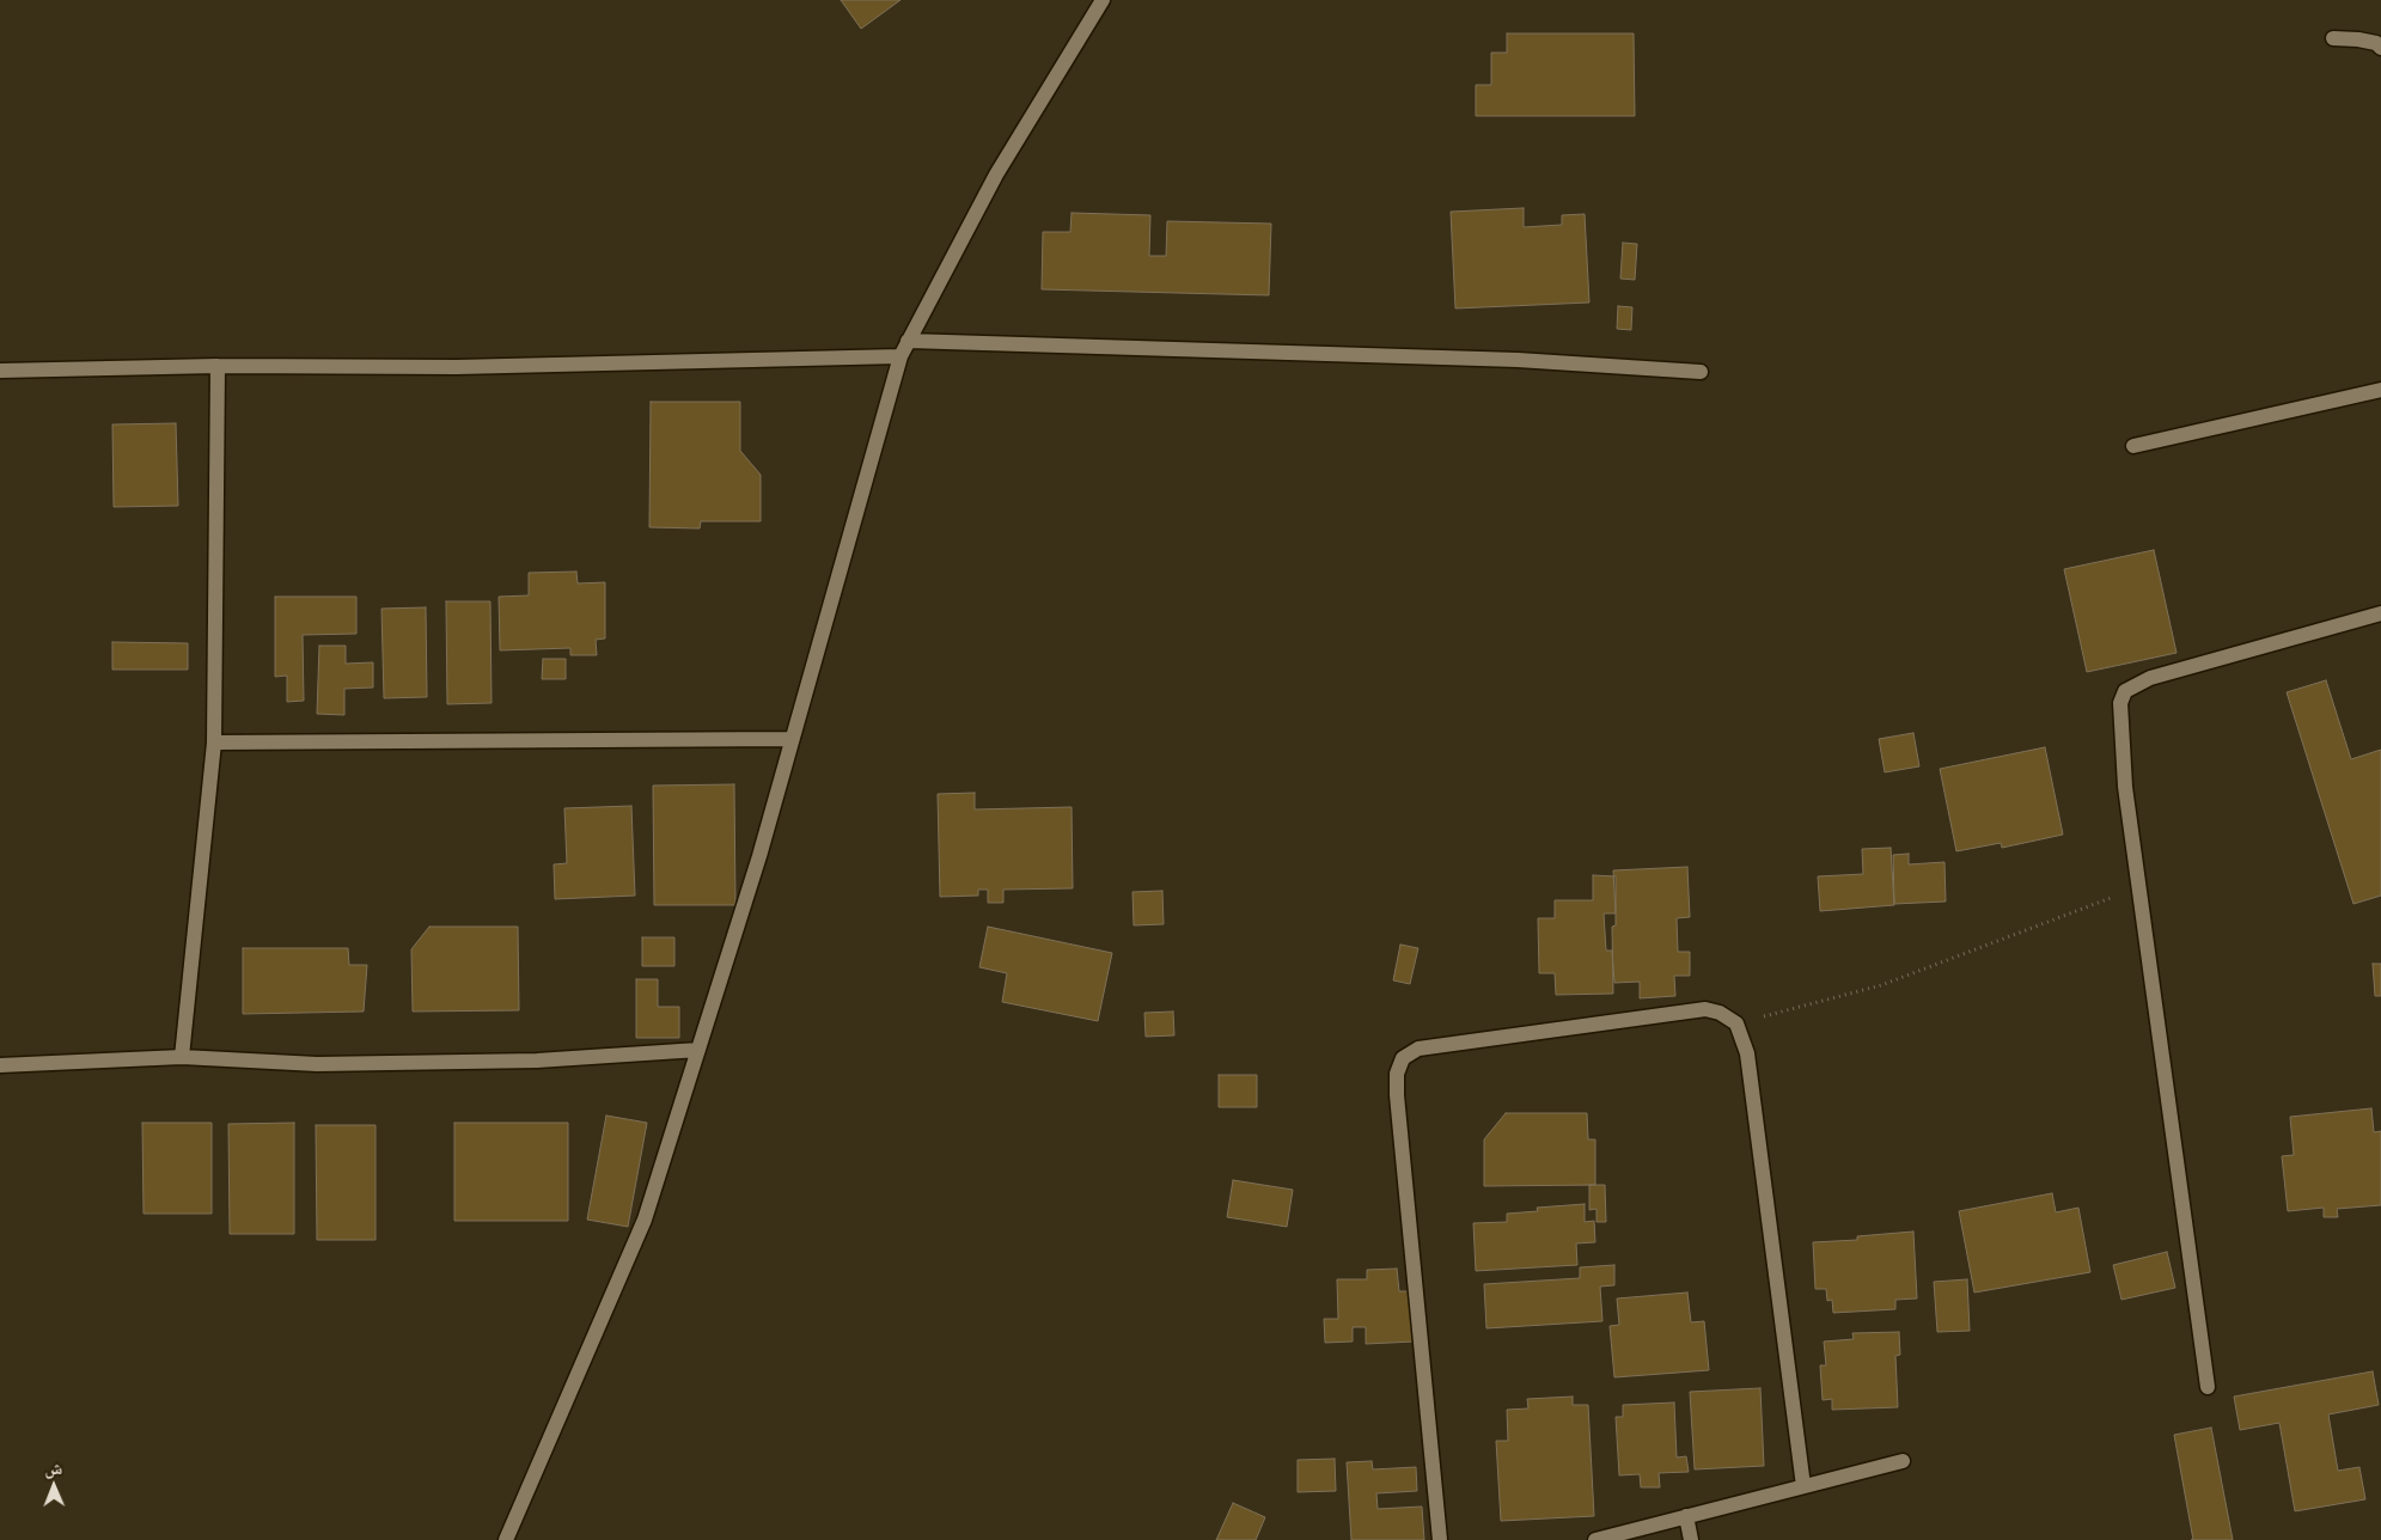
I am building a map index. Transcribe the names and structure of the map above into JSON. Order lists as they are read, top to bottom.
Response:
{
  "north": "top"
}
